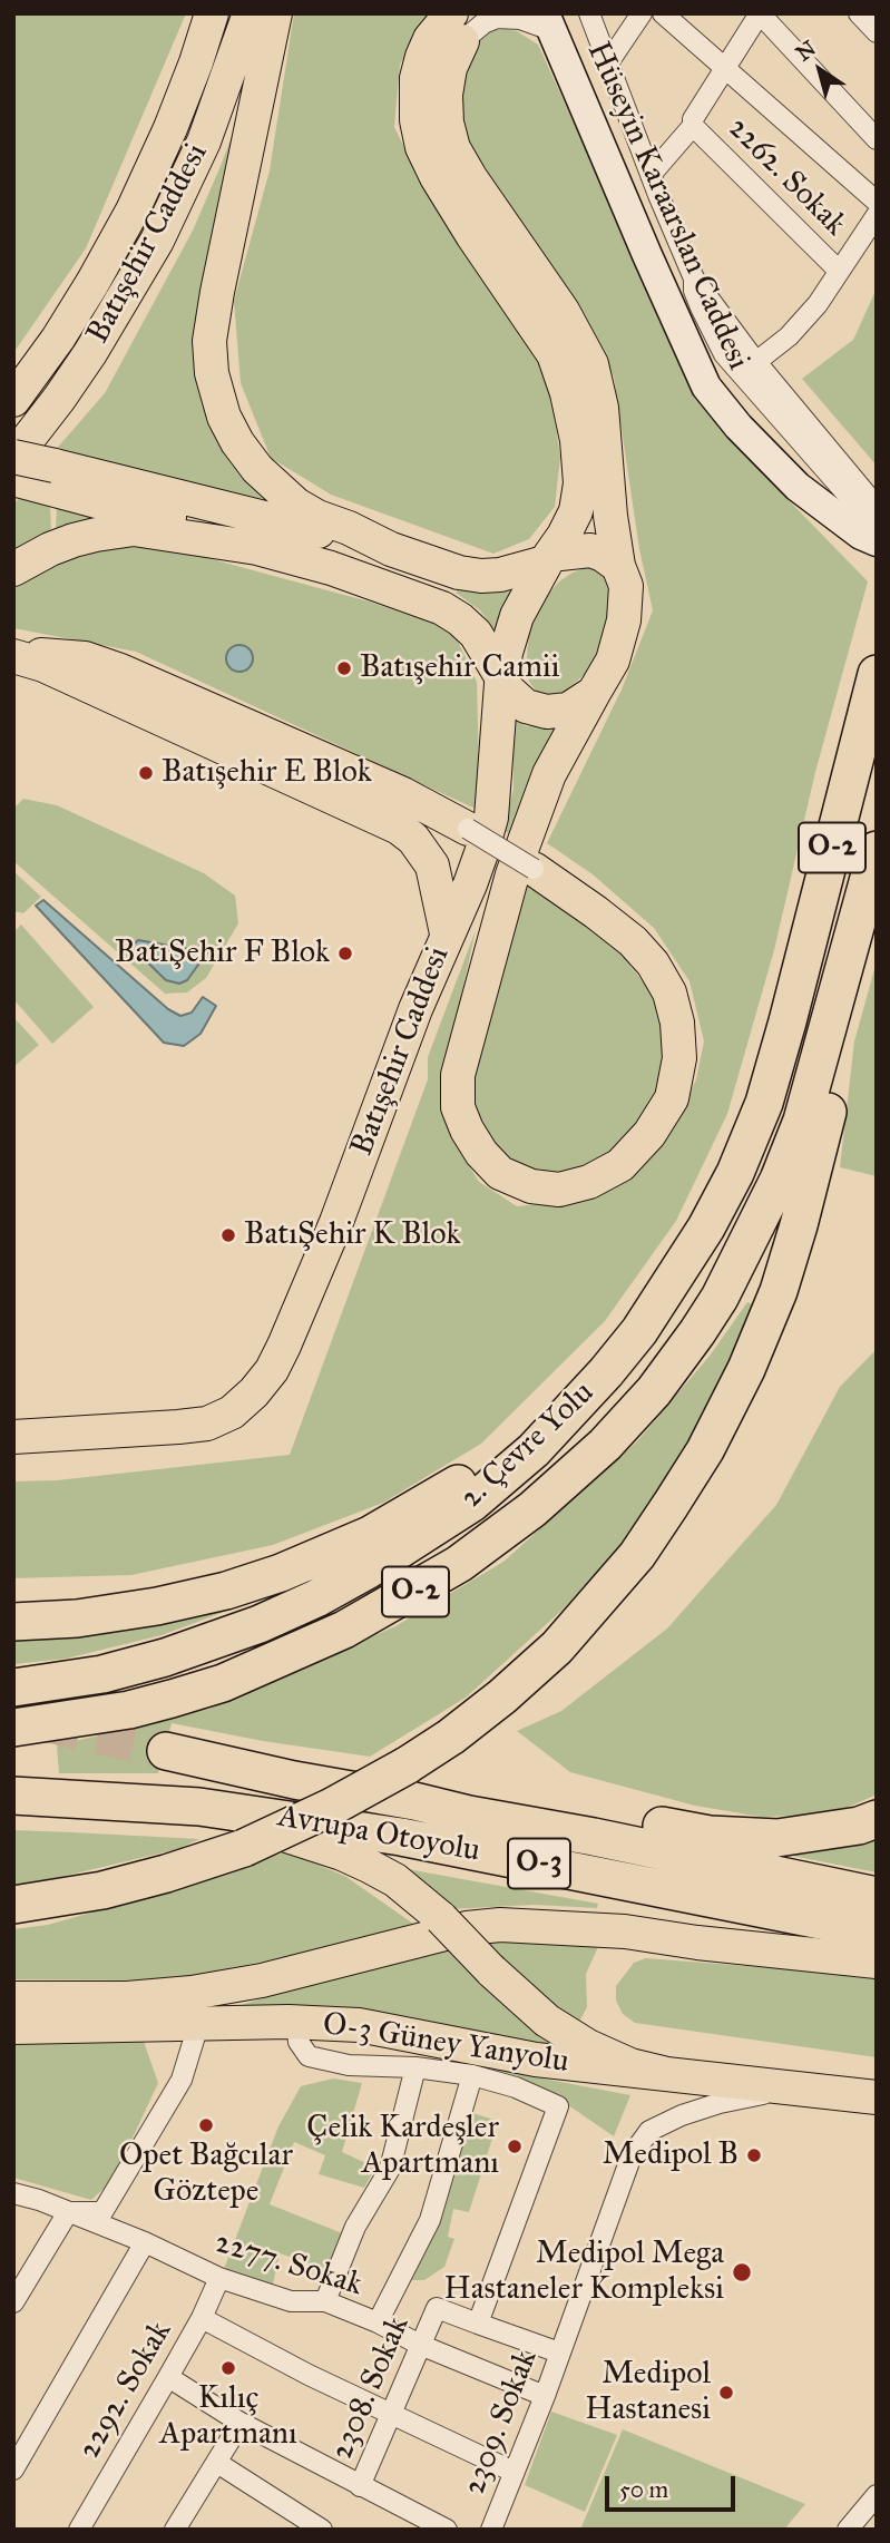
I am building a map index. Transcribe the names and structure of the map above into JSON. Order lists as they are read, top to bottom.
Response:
{
  "streets": {
    "highway": [
      "O-2",
      "2. Çevre Yolu",
      "Avrupa Otoyolu",
      "O-3"
    ],
    "main road": ["Hüseyin Karaarslan Caddesi", "Batışehir Caddesi", "O-3 Güney Yanyolu"],
    "street": [
      "2262. Sokak",
      "2277. Sokak",
      "2308. Sokak",
      "2292. Sokak",
      "2309. Sokak"
    ]
  },
  "crossings": [
    ["O-2", "2. Çevre Yolu"],
    ["Avrupa Otoyolu", "O-3"],
    ["O-3 Güney Yanyolu", "2309. Sokak"],
    ["2277. Sokak", "2308. Sokak"],
    ["2277. Sokak", "2292. Sokak"],
    ["2277. Sokak", "2309. Sokak"]
  ],
  "places": [
    "Batışehir Camii",
    "Batışehir E Blok",
    "BatıŞehir F Blok",
    "BatıŞehir K Blok",
    "Opet Bağcılar Göztepe",
    "Çelik Kardeşler Apartmanı",
    "Medipol B",
    "Medipol Mega Hastaneler Kompleksi",
    "Kılıç Apartmanı",
    "Medipol Hastanesi"
  ],
  "scale_bar": "50 m",
  "north": "top left"
}
